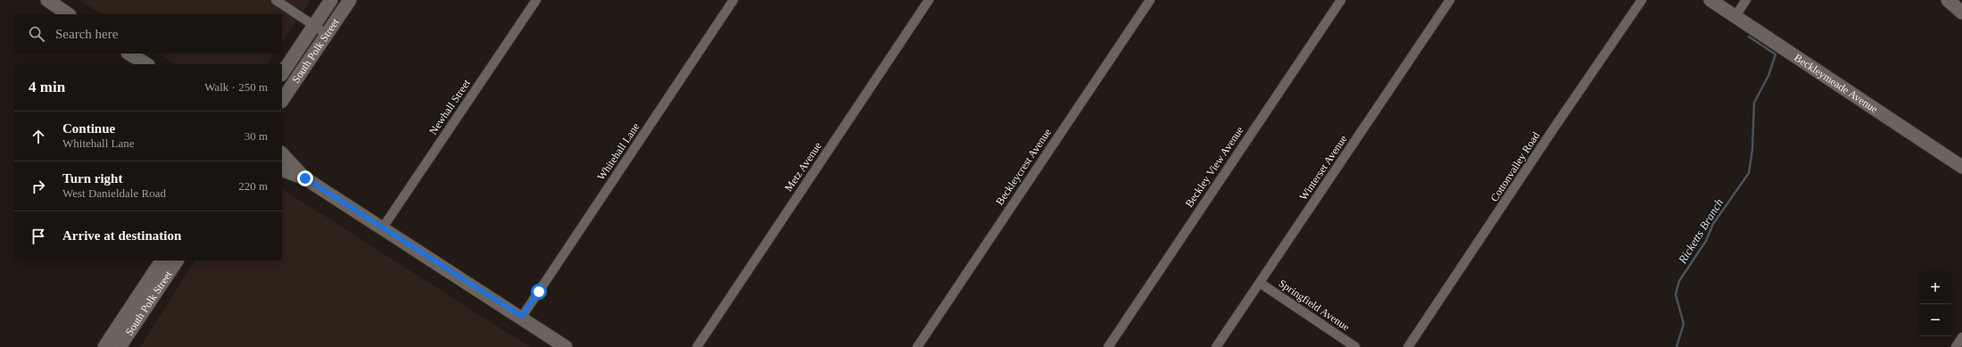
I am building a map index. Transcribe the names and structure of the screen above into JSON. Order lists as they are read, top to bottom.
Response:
{
  "streets": {
    "street": [
      "South Polk Street",
      "Beckleymeade Avenue",
      "Newhall Street",
      "Whitehall Lane",
      "Metz Avenue",
      "Beckleycrest Avenue",
      "Beckley View Avenue",
      "Cottonvalley Road",
      "Winterset Avenue",
      "Springfield Avenue"
    ]
  },
  "crossings": [
    ["Winterset Avenue", "Springfield Avenue"]
  ],
  "water": ["Ricketts Branch"],
  "page": {
    "search": "Search here",
    "heading": ["4 min", "Walk · 250 m"],
    "list": [
      ["Continue", "Whitehall Lane", "30 m"],
      ["Turn right", "West Danieldale Road", "220 m"],
      "Arrive at destination"
    ],
    "map_buttons": ["+", "−"]
  }
}
